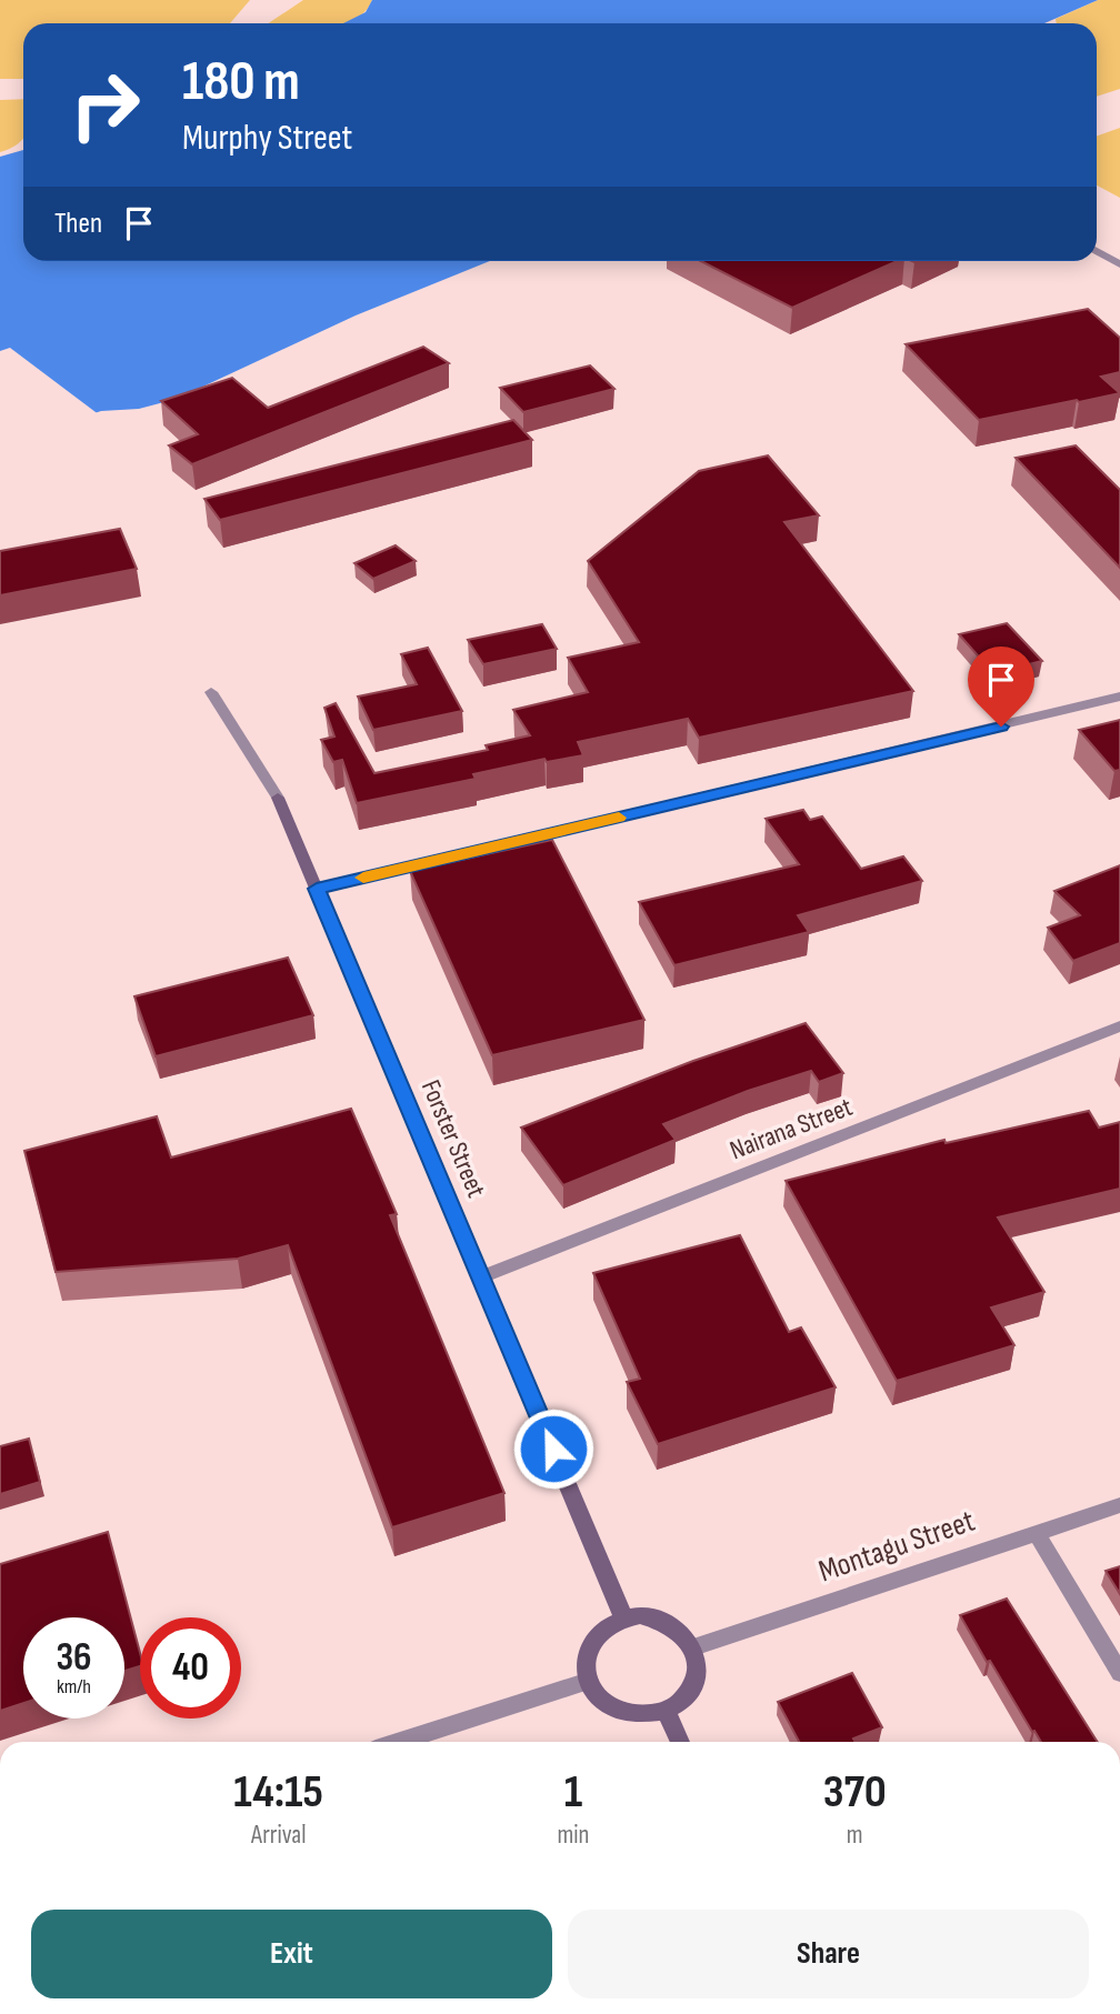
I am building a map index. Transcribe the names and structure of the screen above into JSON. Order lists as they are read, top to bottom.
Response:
{
  "streets": {
    "street": ["Nairana Street", "Forster Street", "Montagu Street"]
  },
  "crossings": [
    ["Nairana Street", "Forster Street"],
    ["Forster Street", "Montagu Street"]
  ],
  "page": {
    "turn": ["180 m", "Murphy Street"],
    "then": "Then",
    "speed": "36 km/h",
    "limit": "40",
    "eta": [
      "14:15",
      "Arrival",
      "1",
      "min",
      "370",
      "m"
    ],
    "buttons": ["Exit", "Share"]
  }
}
